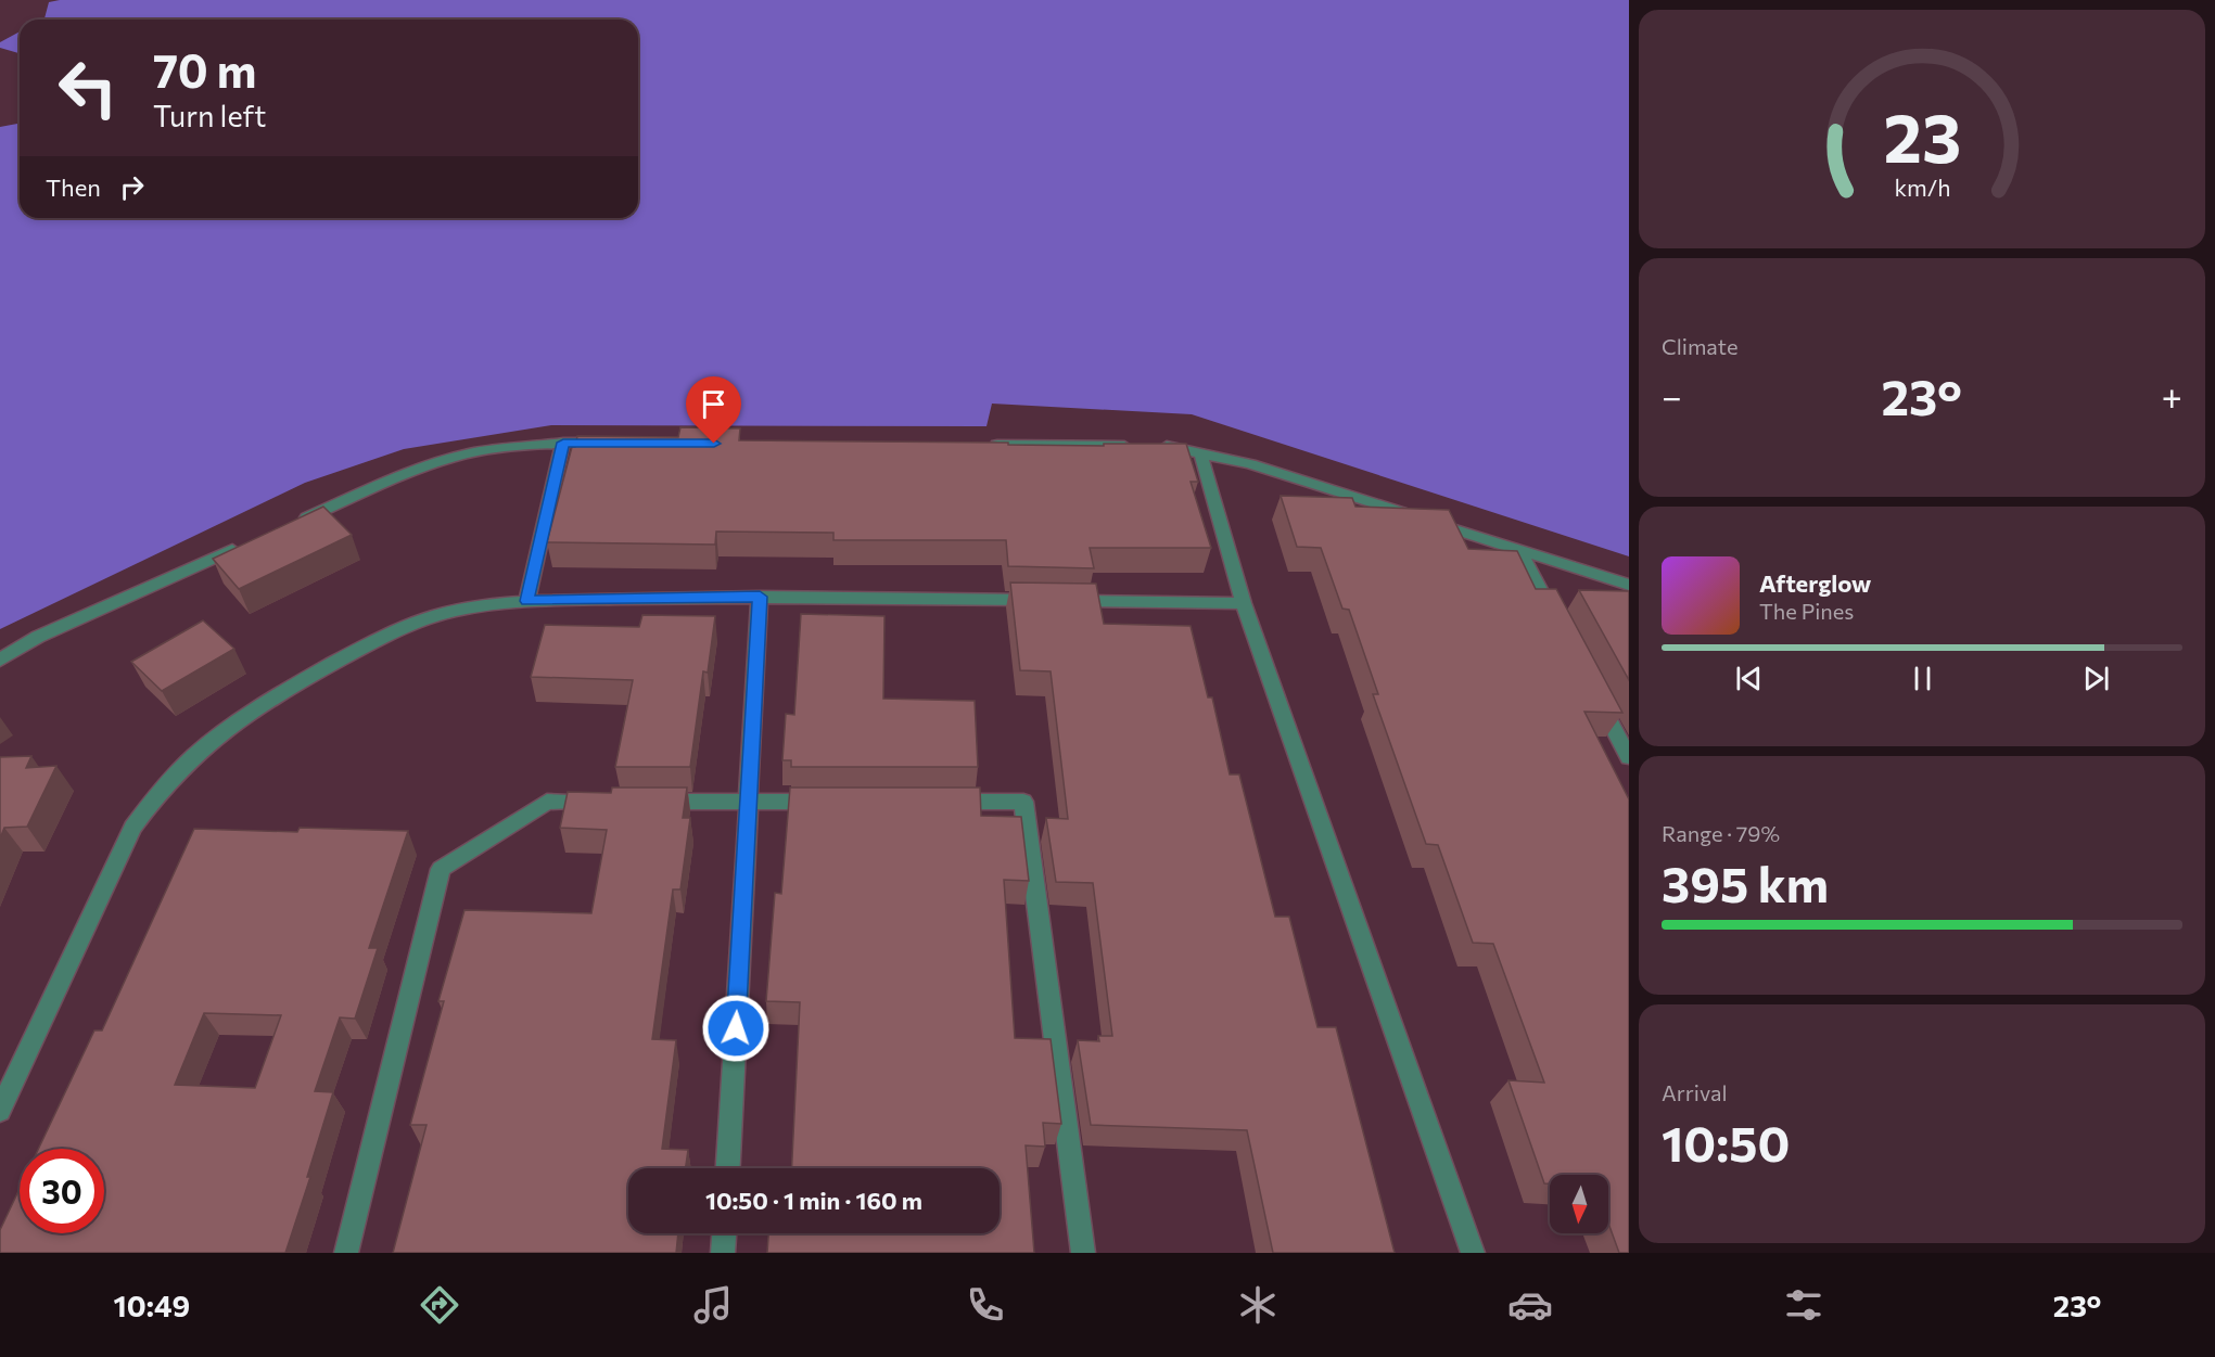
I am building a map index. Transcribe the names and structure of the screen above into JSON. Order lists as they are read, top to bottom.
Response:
{
  "north": "bottom",
  "page": {
    "turn": ["70 m", "Turn left"],
    "then": "Then",
    "tile": [
      "Climate",
      ["Range · 79%", "395 km"],
      ["Arrival", "10:50"]
    ],
    "heat": ["−", "23°", "+"],
    "song": ["Afterglow", "The Pines"],
    "limit": "30",
    "trip": "10:50 · 1 min · 160 m",
    "tabs": ["10:49", "23°"],
    "gauge": ["23", "km/h"]
  }
}
